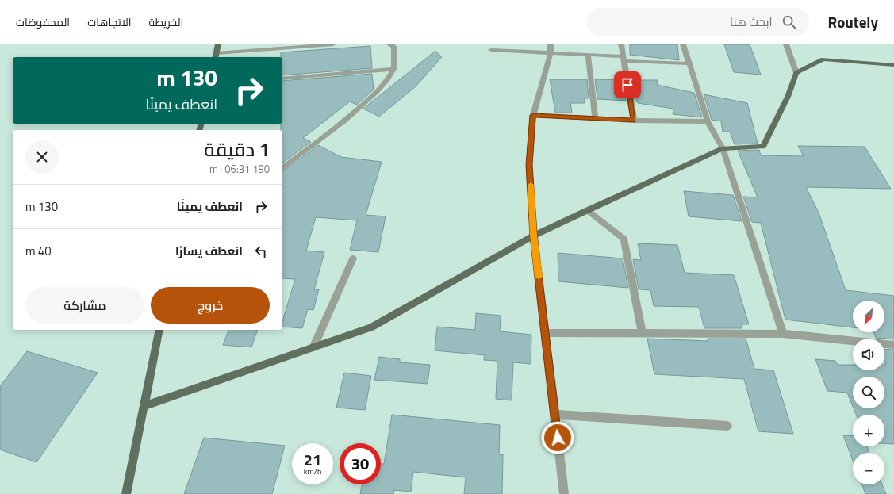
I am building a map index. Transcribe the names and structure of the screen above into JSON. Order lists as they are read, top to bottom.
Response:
{
  "north": "bottom left",
  "page": {
    "header": "Routely",
    "search": "ابحث هنا",
    "nav": ["الخريطة", "الاتجاهات", "المحفوظات"],
    "turn": ["130 m", "انعطف يمينًا"],
    "heading": ["1 دقيقة", "190 m · 06:31"],
    "list": [
      {
        "name": "انعطف يمينًا",
        "value": "130 m"
      },
      {
        "name": "انعطف يسارًا",
        "value": "40 m"
      }
    ],
    "buttons": ["خروج", "مشاركة"],
    "map_buttons": ["+", "−"],
    "speed": "21 km/h",
    "limit": "30"
  }
}
